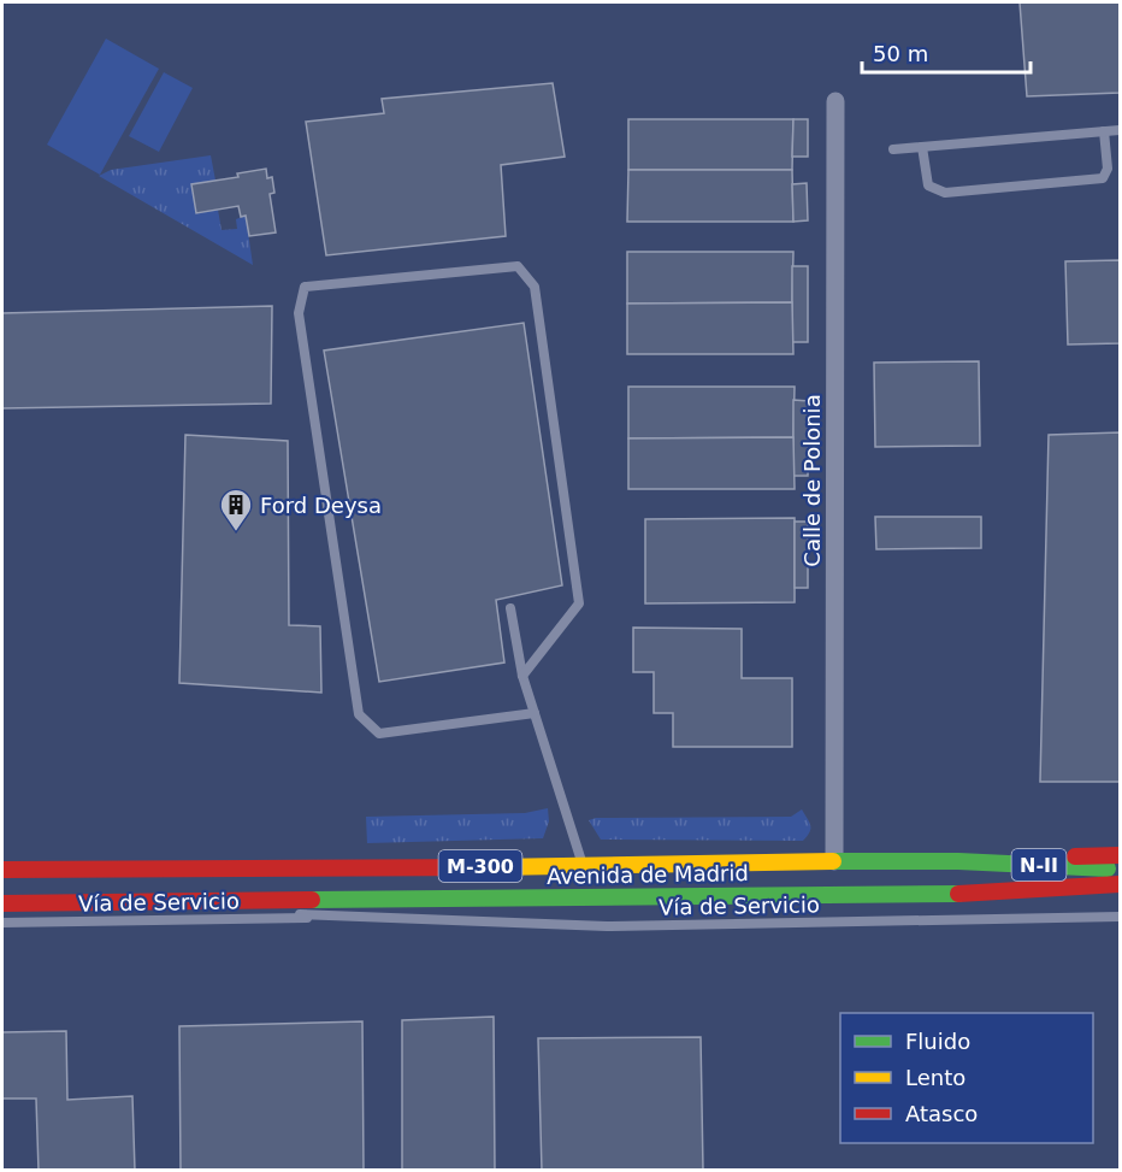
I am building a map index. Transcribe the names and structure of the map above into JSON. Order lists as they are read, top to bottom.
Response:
{
  "streets": {
    "main road": ["N-II", "M-300", "Avenida de Madrid"],
    "street": ["Calle de Polonia"],
    "lane": ["Vía de Servicio"]
  },
  "crossings": [
    ["Calle de Polonia", "Avenida de Madrid"],
    ["M-300", "Avenida de Madrid"],
    ["Avenida de Madrid", "Vía de Servicio"]
  ],
  "places": {
    "building": ["Ford Deysa"]
  },
  "legend": ["Fluido", "Lento", "Atasco"],
  "scale_bar": "50 m"
}
